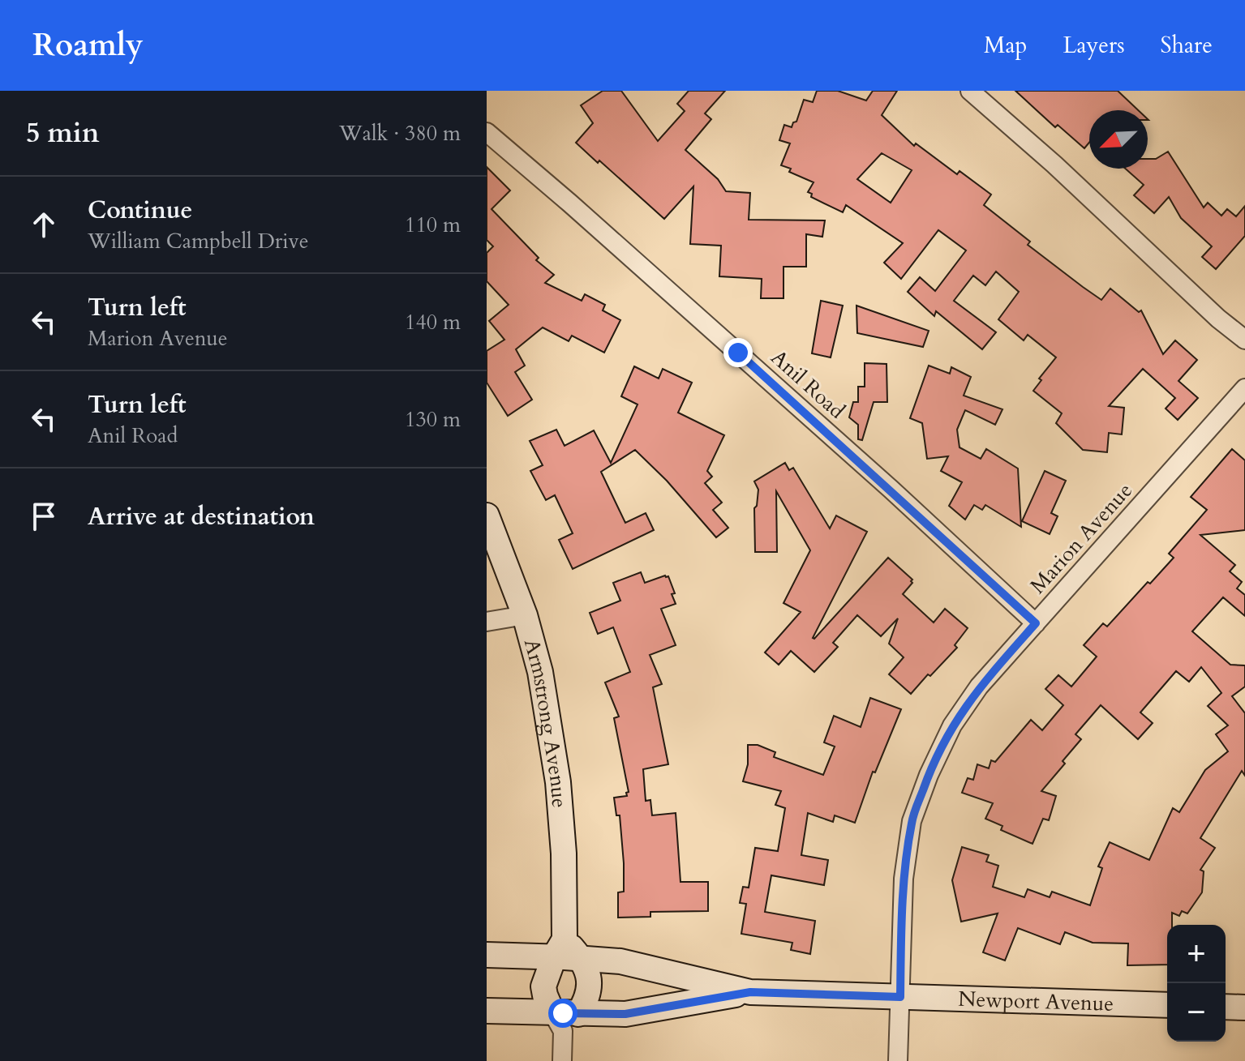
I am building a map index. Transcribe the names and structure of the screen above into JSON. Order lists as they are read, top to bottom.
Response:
{
  "streets": {
    "street": [
      "Anil Road",
      "Marion Avenue",
      "Armstrong Avenue",
      "Newport Avenue"
    ]
  },
  "crossings": [
    ["Anil Road", "Marion Avenue"],
    ["Marion Avenue", "Newport Avenue"]
  ],
  "north": "bottom left",
  "page": {
    "header": "Roamly",
    "nav": ["Map", "Layers", "Share"],
    "heading": ["5 min", "Walk · 380 m"],
    "list": [
      ["Continue", "William Campbell Drive", "110 m"],
      ["Turn left", "Marion Avenue", "140 m"],
      ["Turn left", "Anil Road", "130 m"],
      "Arrive at destination"
    ],
    "map_buttons": ["+", "−"]
  }
}
